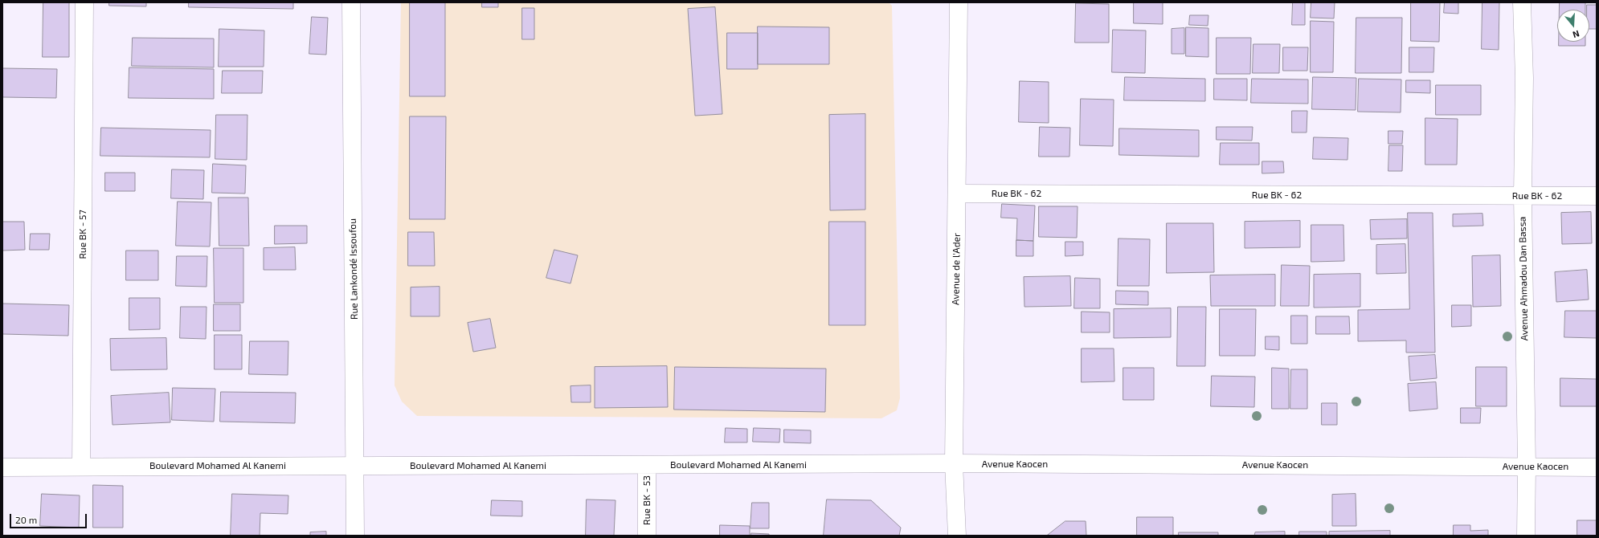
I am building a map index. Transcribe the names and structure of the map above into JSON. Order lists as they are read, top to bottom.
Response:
{
  "streets": {
    "street": [
      "Rue BK - 62",
      "Rue BK - 57",
      "Rue Lankondé Issoufou",
      "Avenue de l'Ader",
      "Avenue Ahmadou Dan Bassa",
      "Avenue Kaocen",
      "Boulevard Mohamed Al Kanemi",
      "Rue BK - 53"
    ]
  },
  "crossings": [
    ["Rue BK - 62", "Avenue de l'Ader"],
    ["Rue BK - 62", "Avenue Ahmadou Dan Bassa"],
    ["Rue BK - 57", "Boulevard Mohamed Al Kanemi"],
    ["Rue Lankondé Issoufou", "Boulevard Mohamed Al Kanemi"],
    ["Avenue de l'Ader", "Avenue Kaocen"],
    ["Avenue de l'Ader", "Boulevard Mohamed Al Kanemi"],
    ["Avenue Ahmadou Dan Bassa", "Avenue Kaocen"],
    ["Avenue Kaocen", "Boulevard Mohamed Al Kanemi"],
    ["Boulevard Mohamed Al Kanemi", "Rue BK - 53"]
  ],
  "scale_bar": "20 m",
  "north": "bottom"
}
